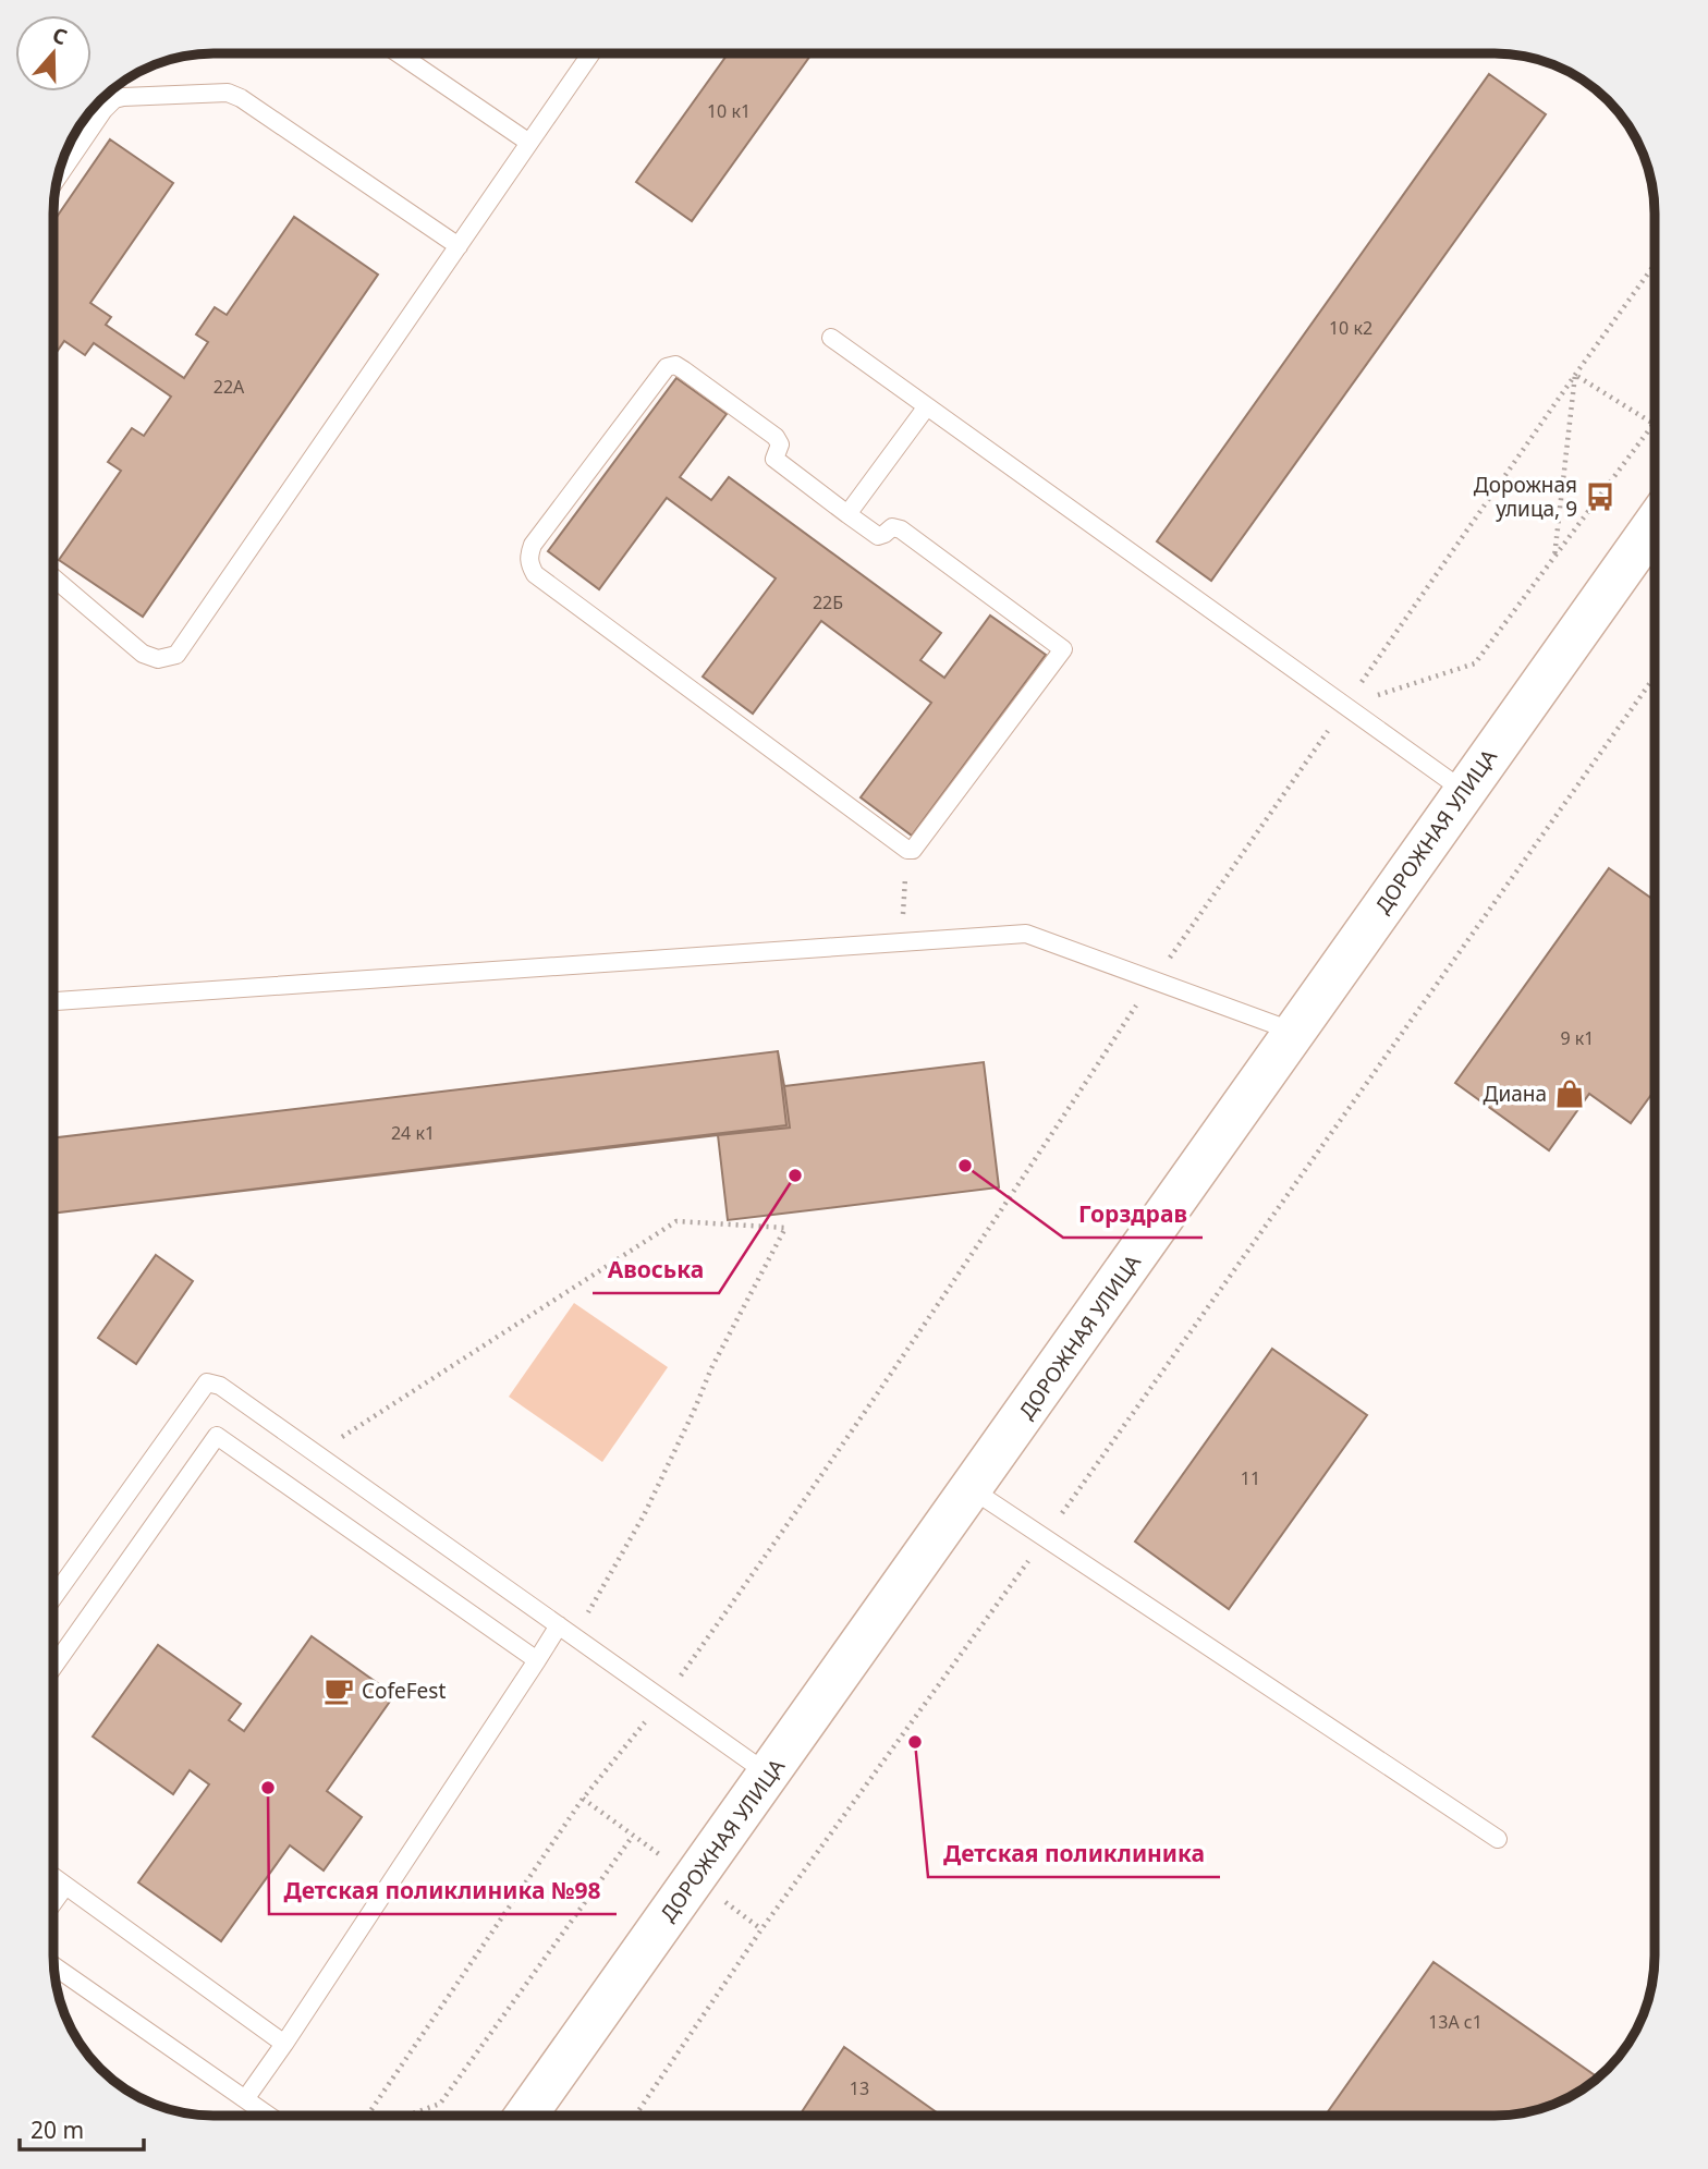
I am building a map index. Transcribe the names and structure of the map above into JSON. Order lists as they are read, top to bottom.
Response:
{
  "streets": {
    "main road": ["ДОРОЖНАЯ УЛИЦА"]
  },
  "places": {
    "bus stop": ["Дорожная улица, 9"],
    "shop": ["Диана"],
    "other": [
      "Горздрав",
      "Авоська",
      "Детская поликлиника",
      "Детская поликлиника №98"
    ],
    "cafe": ["CofeFest"]
  },
  "house_numbers": [
    "10 к1",
    "10 к2",
    "22А",
    "22Б",
    "9 к1",
    "24 к1",
    "11",
    "13А с1",
    "13"
  ],
  "scale_bar": "20 m",
  "north": "top"
}
